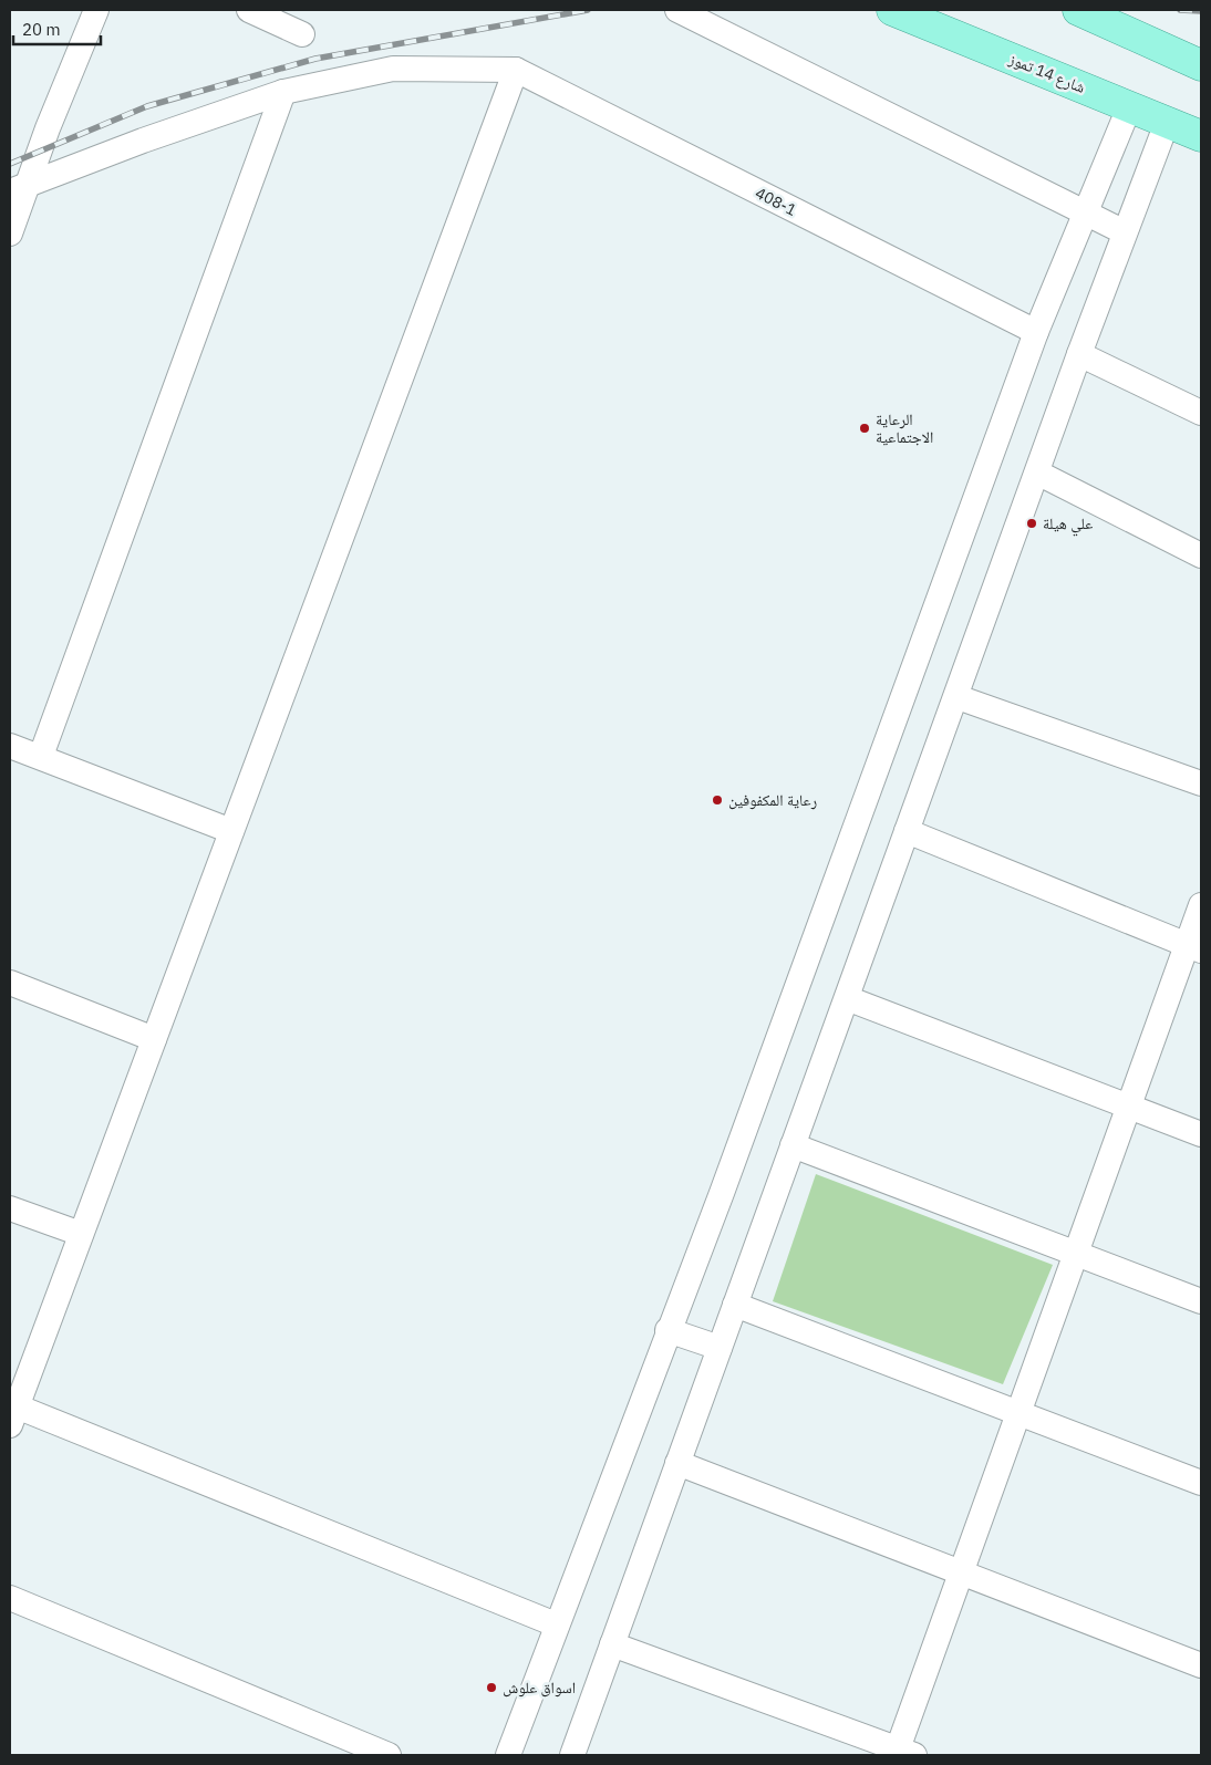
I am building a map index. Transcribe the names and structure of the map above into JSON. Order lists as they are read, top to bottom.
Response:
{
  "streets": {
    "main road": ["شارع 14 تموز"],
    "street": ["408-1"]
  },
  "places": [
    "الرعاية الاجتماعية",
    "علي هيلة",
    "رعاية المكفوفين",
    "اسواق علوش"
  ],
  "scale_bar": "20 m"
}
